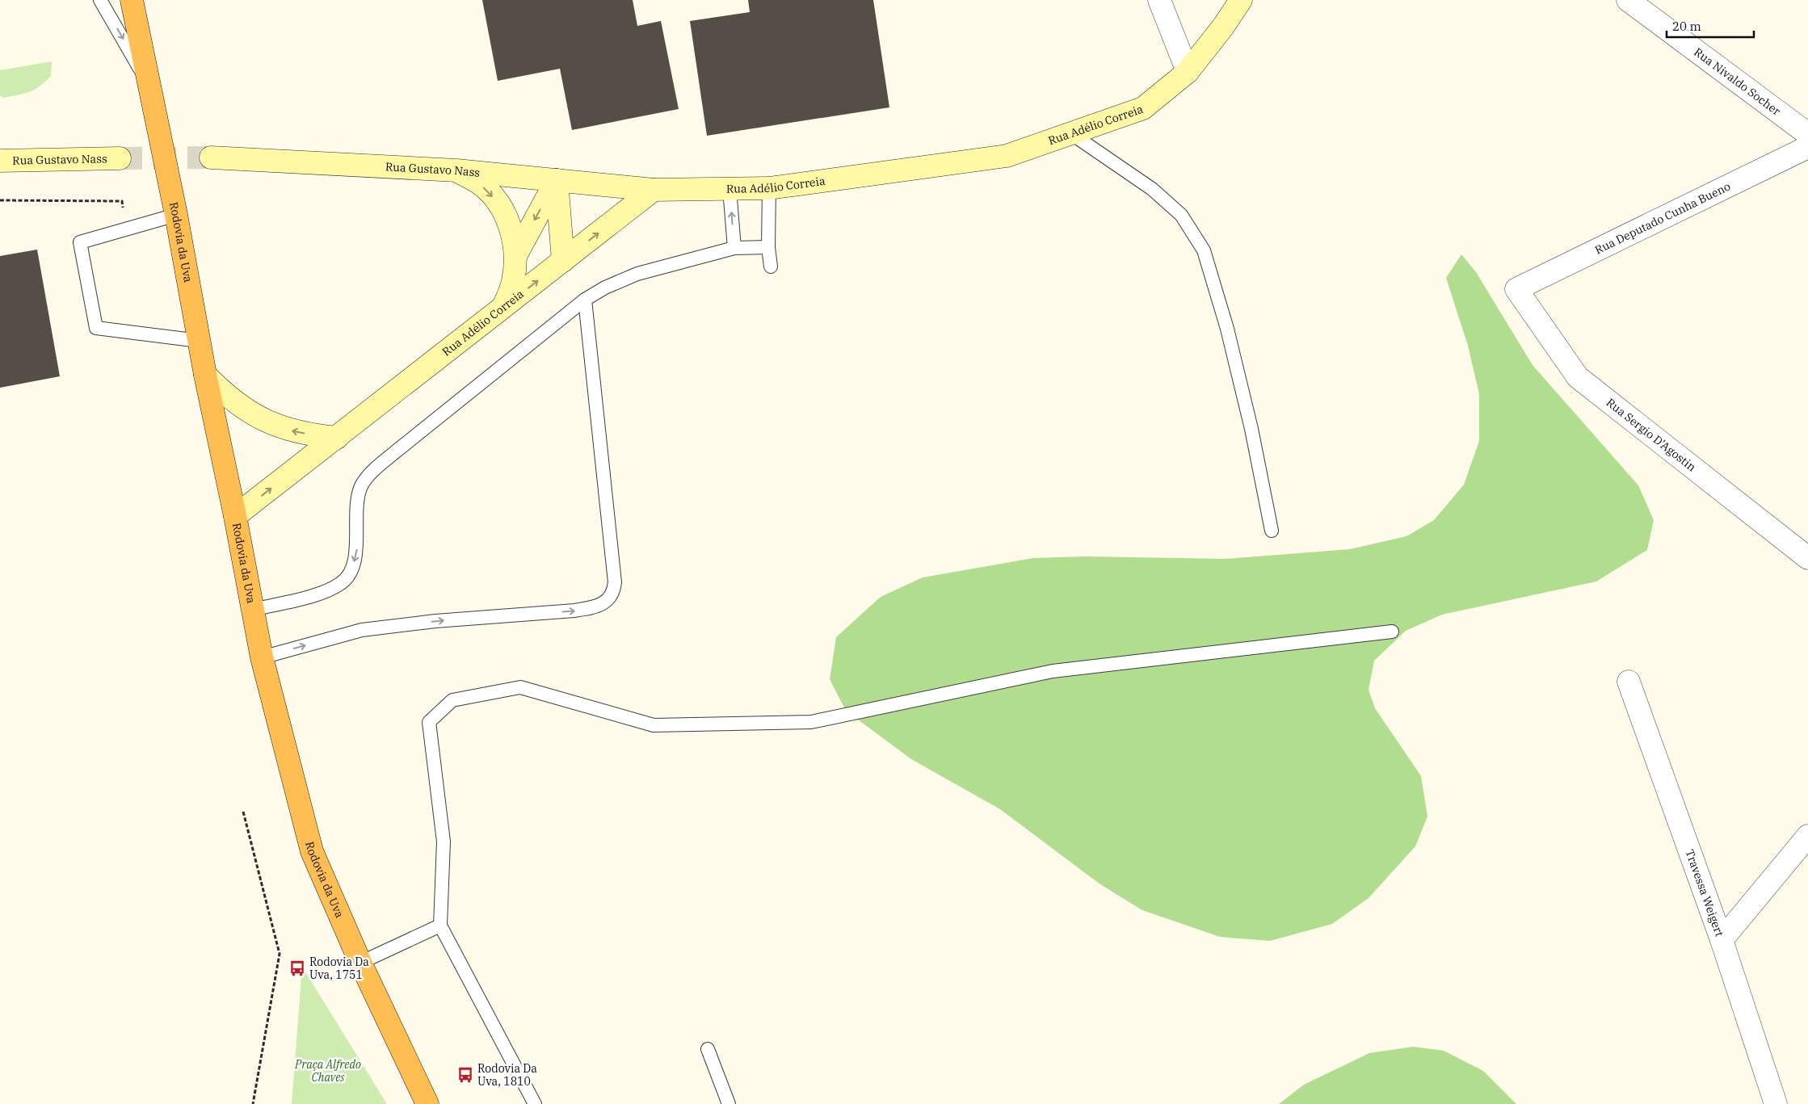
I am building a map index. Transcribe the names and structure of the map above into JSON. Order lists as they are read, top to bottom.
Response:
{
  "streets": {
    "highway": ["Rodovia da Uva"],
    "main road": ["Rua Adélio Correia", "Rua Gustavo Nass"],
    "street": [
      "Rua Nivaldo Socher",
      "Rua Deputado Cunha Bueno",
      "Rua Sergio D'Agostin",
      "Travessa Weigert"
    ]
  },
  "crossings": [
    ["Rua Adélio Correia", "Rua Gustavo Nass"],
    ["Rua Adélio Correia", "Rodovia da Uva"],
    ["Rua Deputado Cunha Bueno", "Rua Sergio D'Agostin"]
  ],
  "parks": ["Praça Alfredo Chaves"],
  "places": {
    "bus stop": ["Rodovia Da Uva, 1751", "Rodovia Da Uva, 1810"]
  },
  "scale_bar": "20 m"
}
